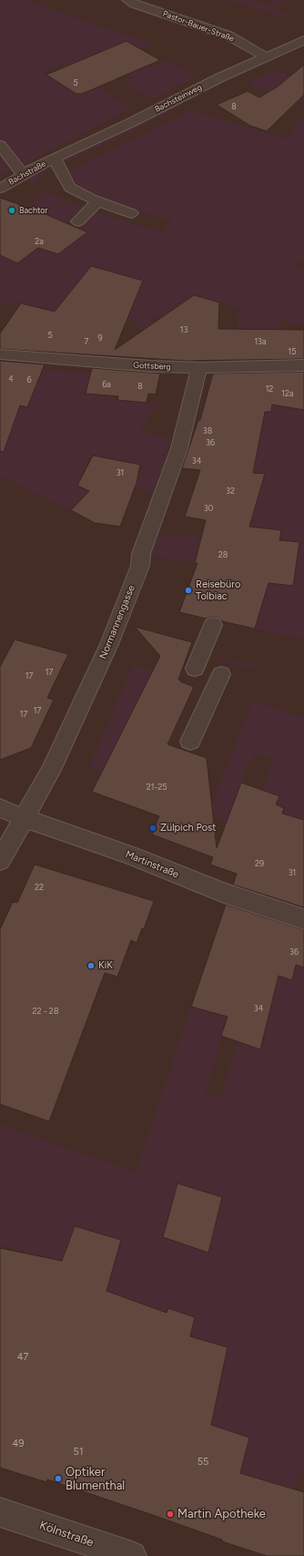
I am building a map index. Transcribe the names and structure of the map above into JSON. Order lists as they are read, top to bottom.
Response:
{
  "streets": {
    "street": [
      "Pastor-Bauer-Straße",
      "Bachsteinweg",
      "Bachstraße",
      "Gottsberg",
      "Normannengasse",
      "Martinstraße",
      "Kölnstraße"
    ]
  },
  "crossings": [
    ["Pastor-Bauer-Straße", "Bachsteinweg"],
    ["Bachsteinweg", "Bachstraße"],
    ["Gottsberg", "Normannengasse"],
    ["Normannengasse", "Martinstraße"]
  ],
  "places": [
    "Bachtor",
    "Reisebüro Tolbiac",
    "Zülpich Post",
    "KiK",
    "Optiker Blumenthal",
    "Martin Apotheke"
  ],
  "house_numbers": [
    "5",
    "8",
    "2a",
    "13",
    "5",
    "9",
    "7",
    "13a",
    "15",
    "4",
    "6",
    "6a",
    "8",
    "12",
    "12a",
    "38",
    "36",
    "34",
    "31",
    "32",
    "30",
    "28",
    "17",
    "17",
    "17",
    "17",
    "21-25",
    "29",
    "31",
    "22",
    "36",
    "34",
    "22 - 28",
    "47",
    "49",
    "51",
    "55"
  ]
}
